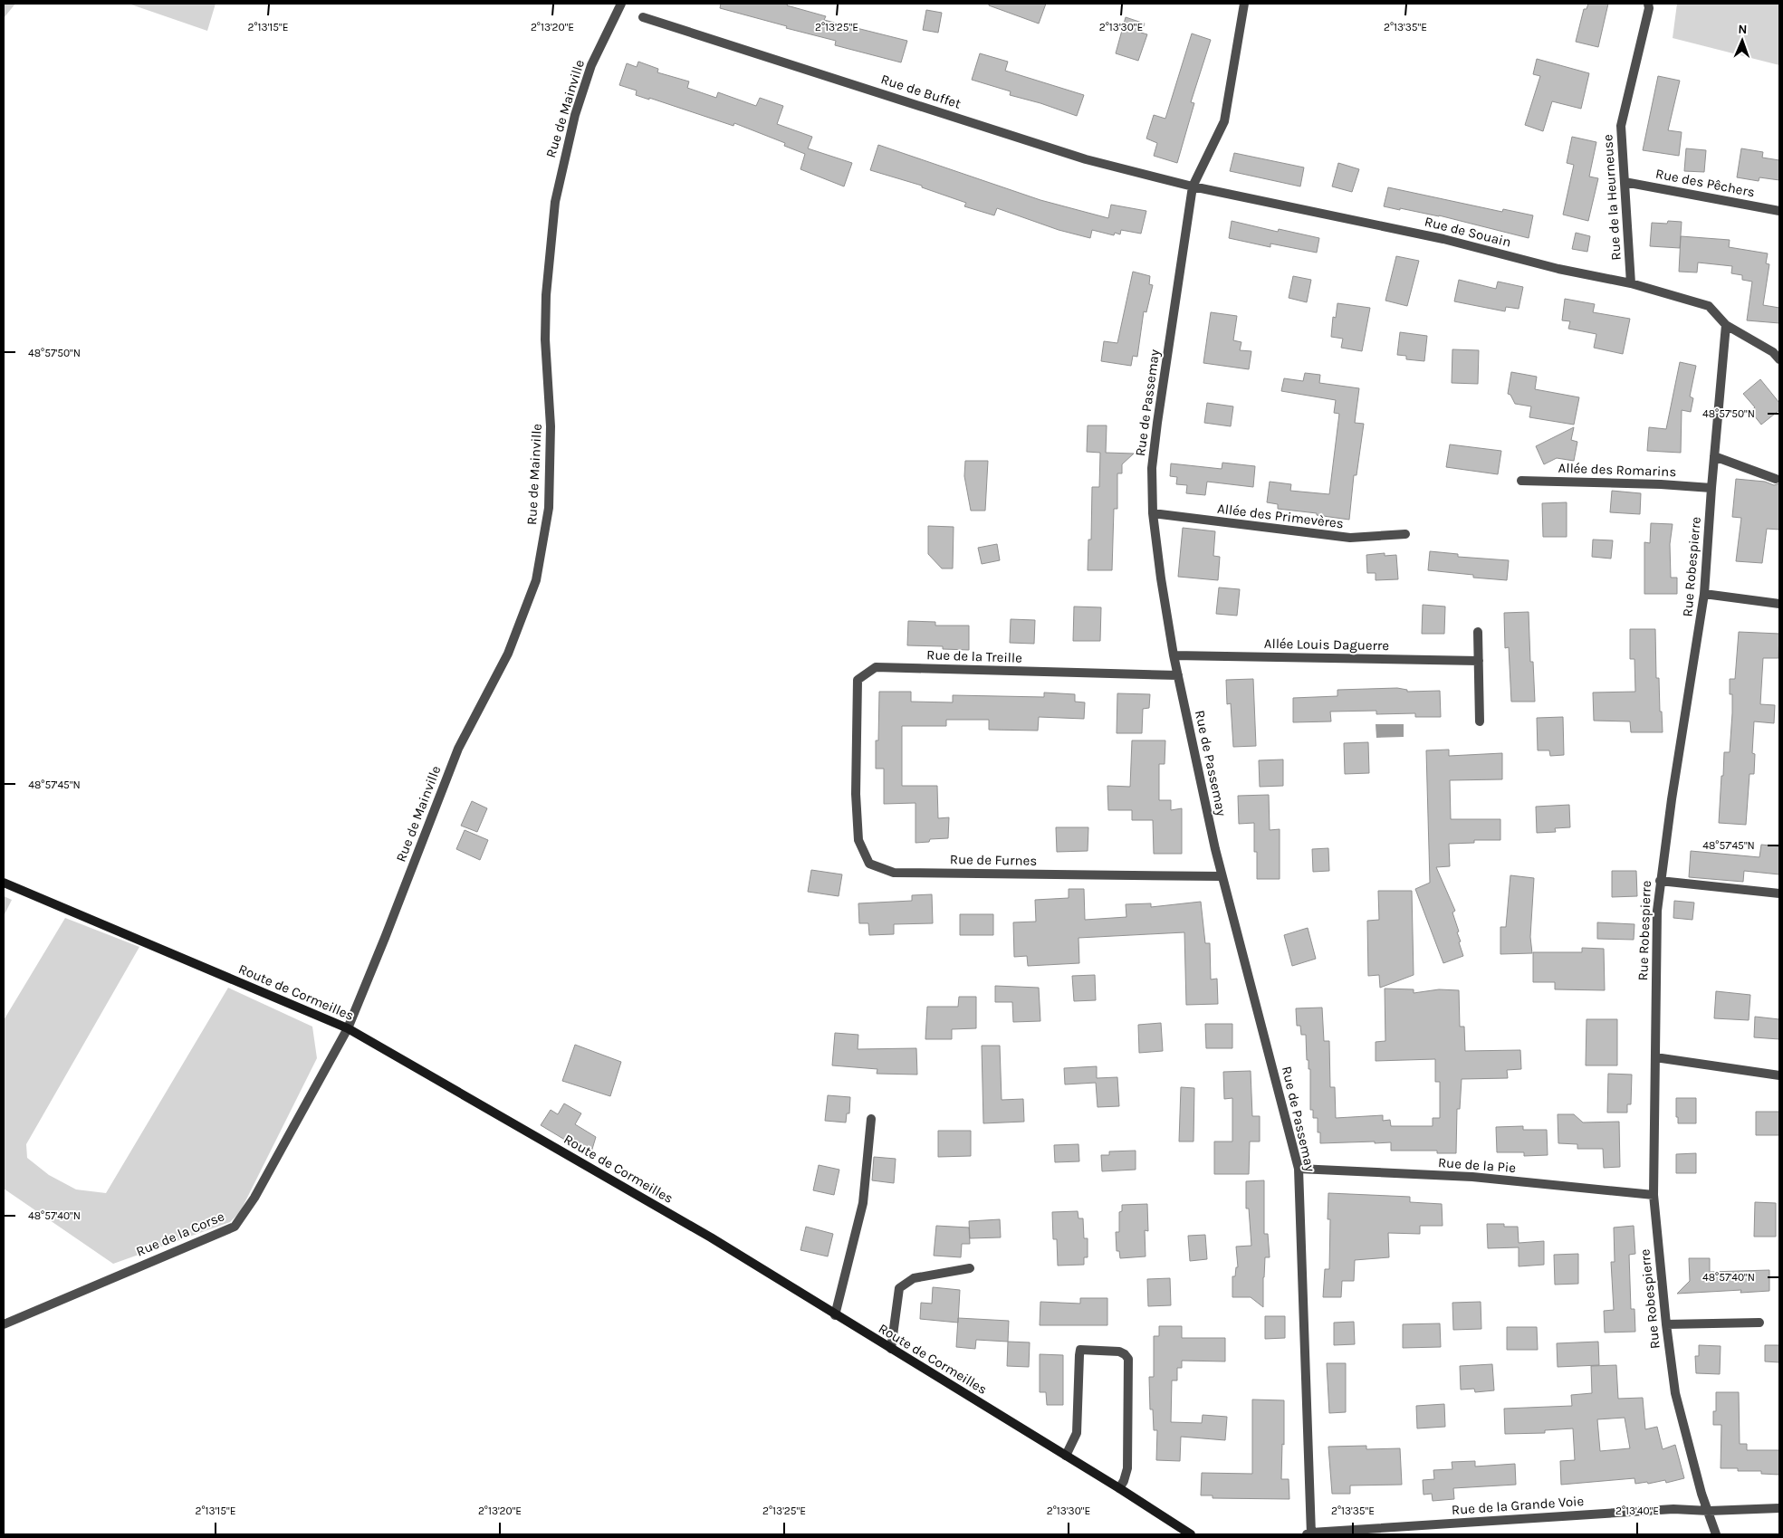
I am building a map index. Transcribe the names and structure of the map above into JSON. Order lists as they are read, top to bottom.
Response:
{
  "streets": {
    "main road": ["Route de Cormeilles"],
    "street": [
      "Rue de Buffet",
      "Rue de Mainville",
      "Rue des Pêchers",
      "Rue de la Heurneuse",
      "Rue de Souain",
      "Rue de Passemay",
      "Allée des Romarins",
      "Allée des Primevères",
      "Rue Robespierre",
      "Allée Louis Daguerre",
      "Rue de la Treille",
      "Rue de Furnes",
      "Rue de la Pie",
      "Rue de la Corse",
      "Rue de la Grande Voie"
    ]
  },
  "crossings": [
    ["Rue de Buffet", "Rue de Souain"],
    ["Rue de Buffet", "Rue de Passemay"],
    ["Rue de Mainville", "Route de Cormeilles"],
    ["Rue de Mainville", "Rue de la Corse"],
    ["Rue des Pêchers", "Rue de la Heurneuse"],
    ["Rue de la Heurneuse", "Rue de Souain"],
    ["Rue de Souain", "Rue de Passemay"],
    ["Rue de Souain", "Rue Robespierre"],
    ["Rue de Passemay", "Allée des Primevères"],
    ["Rue de Passemay", "Allée Louis Daguerre"],
    ["Rue de Passemay", "Rue de la Treille"],
    ["Rue de Passemay", "Rue de Furnes"],
    ["Rue de Passemay", "Rue de la Pie"],
    ["Rue de Passemay", "Rue de la Grande Voie"],
    ["Allée des Romarins", "Rue Robespierre"],
    ["Rue Robespierre", "Rue de la Pie"],
    ["Rue Robespierre", "Rue de la Grande Voie"],
    ["Rue de la Treille", "Rue de Furnes"],
    ["Route de Cormeilles", "Rue de la Corse"]
  ],
  "north": "top",
  "coordinates": [
    "2°13'15\"E",
    "2°13'20\"E",
    "2°13'25\"E",
    "2°13'30\"E",
    "2°13'35\"E",
    "48°57'50\"N",
    "48°57'45\"N",
    "48°57'40\"N",
    "2°13'40\"E"
  ]
}
